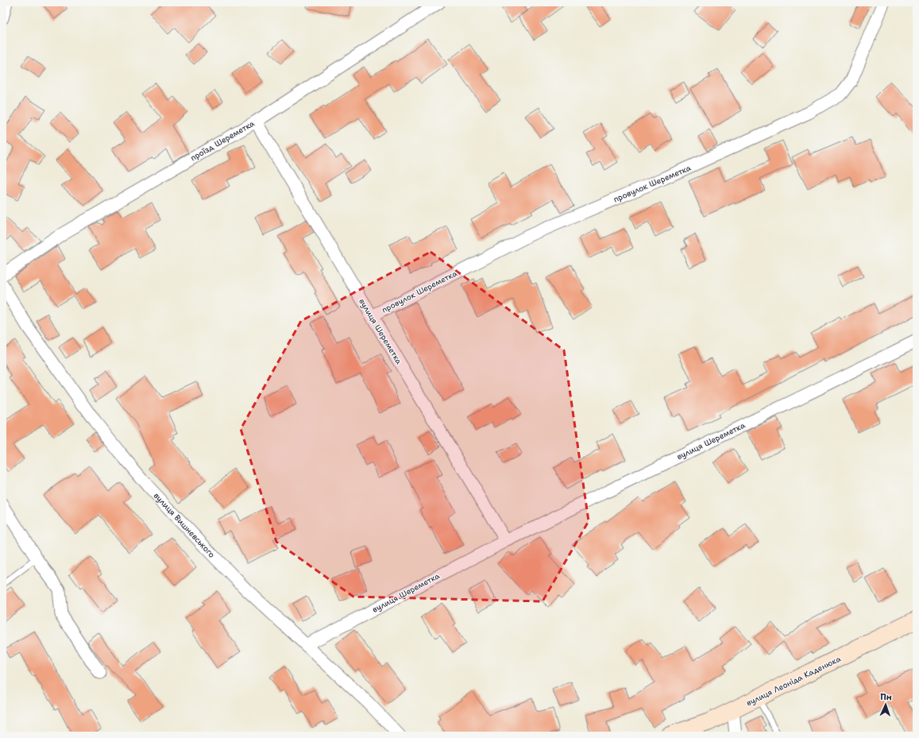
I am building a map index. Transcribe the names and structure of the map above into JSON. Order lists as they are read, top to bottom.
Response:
{
  "streets": {
    "street": [
      "проїзд Шереметка",
      "провулок Шереметка",
      "вулиця Шереметка",
      "вулиця Вишневського",
      "вулиця Леоніда Каденюка"
    ]
  },
  "crossings": [
    ["проїзд Шереметка", "вулиця Шереметка"],
    ["провулок Шереметка", "вулиця Шереметка"],
    ["вулиця Шереметка", "вулиця Вишневського"]
  ],
  "north": "top"
}
